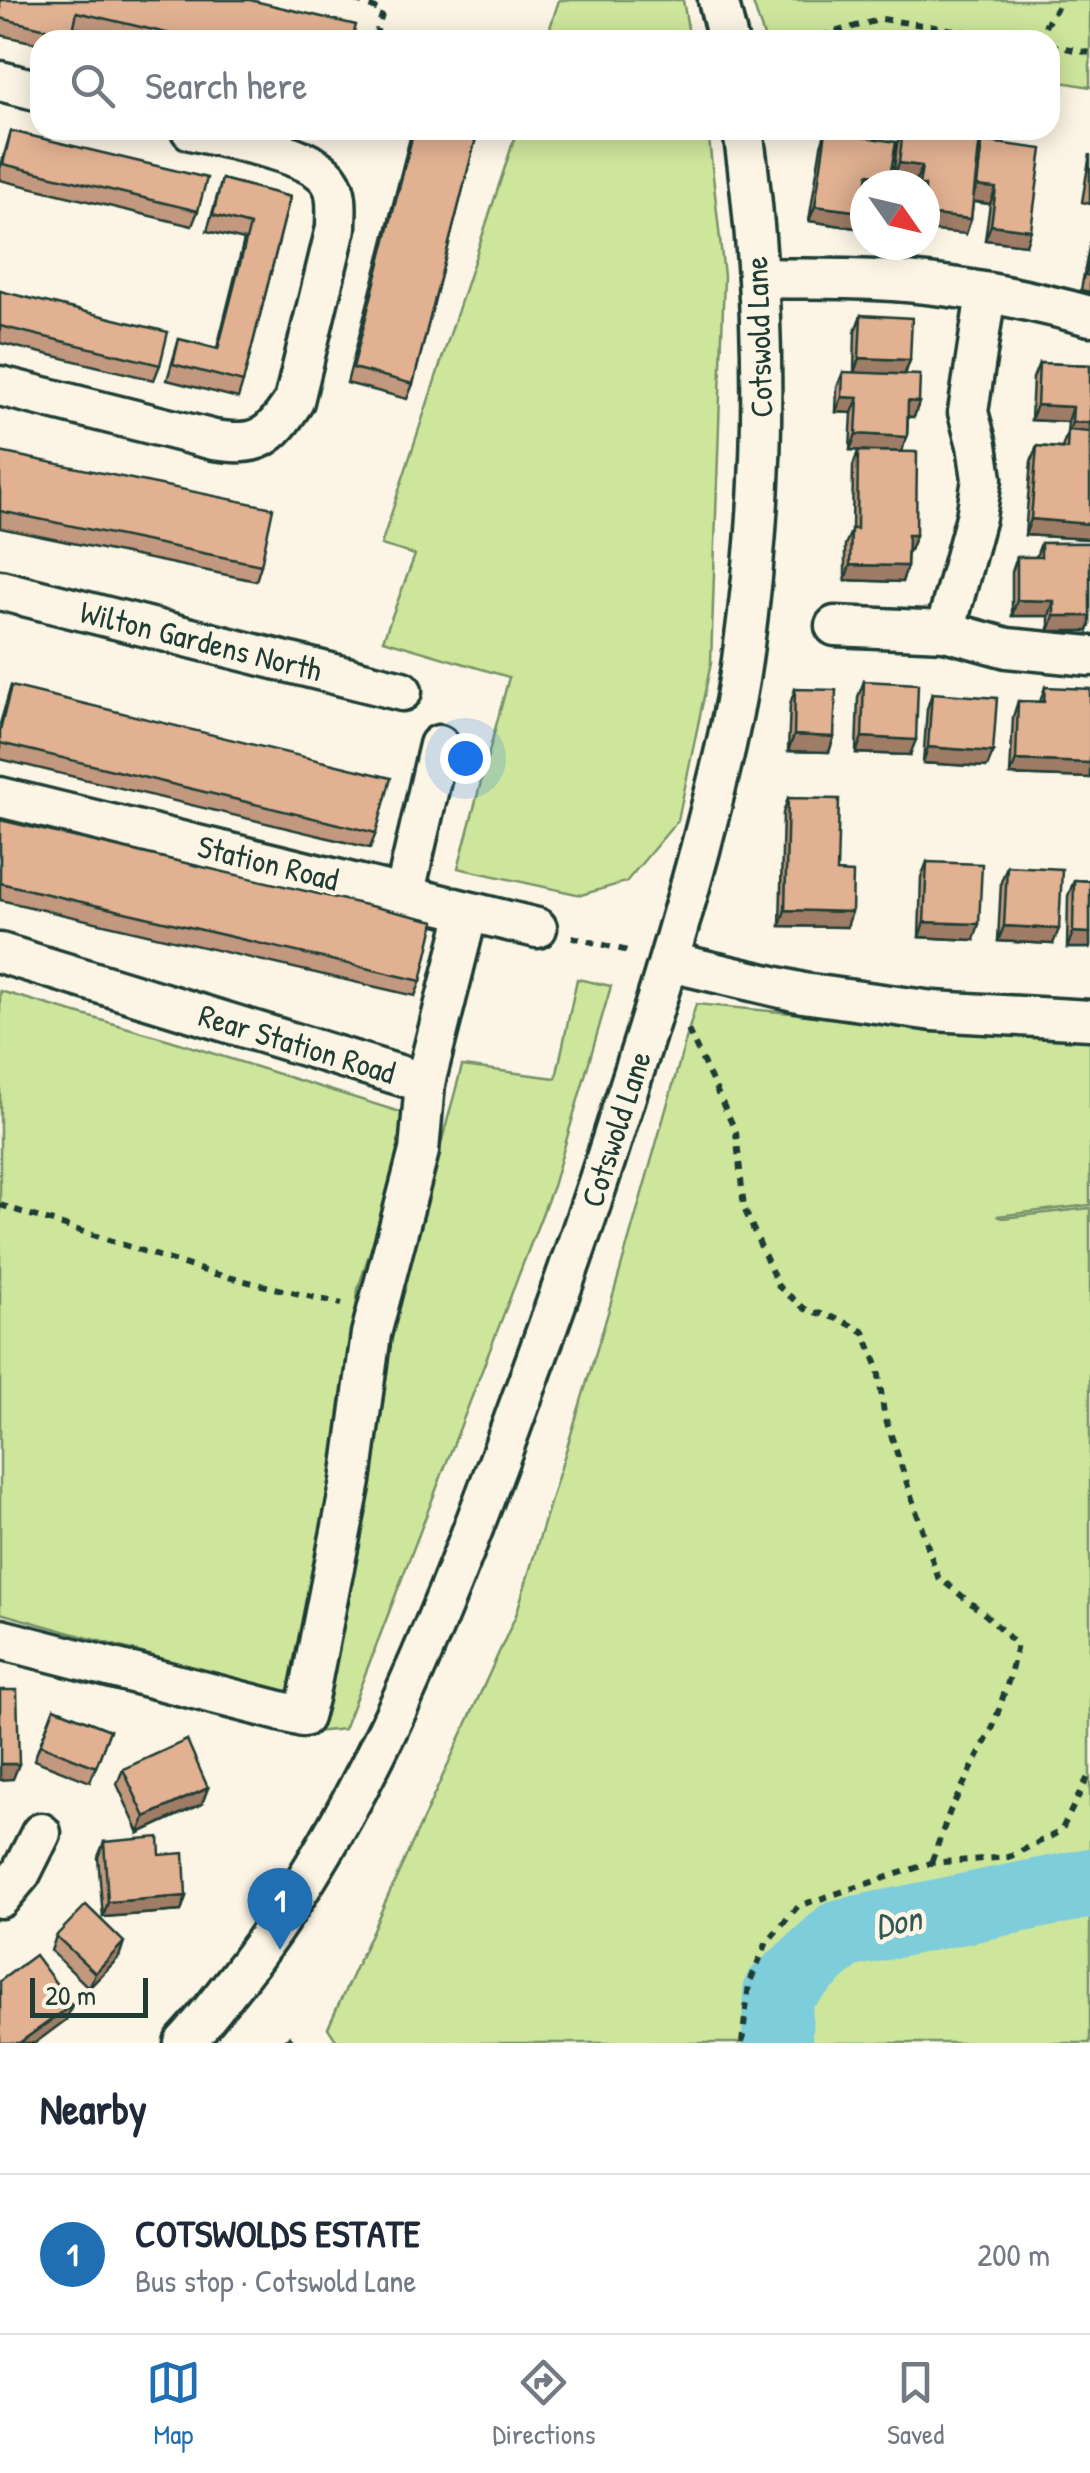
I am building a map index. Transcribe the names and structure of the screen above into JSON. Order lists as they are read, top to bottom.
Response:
{
  "streets": {
    "street": [
      "Cotswold Lane",
      "Wilton Gardens North",
      "Station Road",
      "Rear Station Road"
    ]
  },
  "crossings": [
    ["Station Road", "Rear Station Road"]
  ],
  "water": ["Don"],
  "scale_bar": "20 m",
  "north": "bottom right",
  "page": {
    "search": "Search here",
    "pins": "1",
    "scale": "20 m",
    "heading": "Nearby",
    "list": [
      {
        "mark": "1",
        "name": "COTSWOLDS ESTATE",
        "note": "Bus stop · Cotswold Lane",
        "value": "200 m"
      }
    ],
    "nav": ["Map", "Directions", "Saved"]
  }
}
